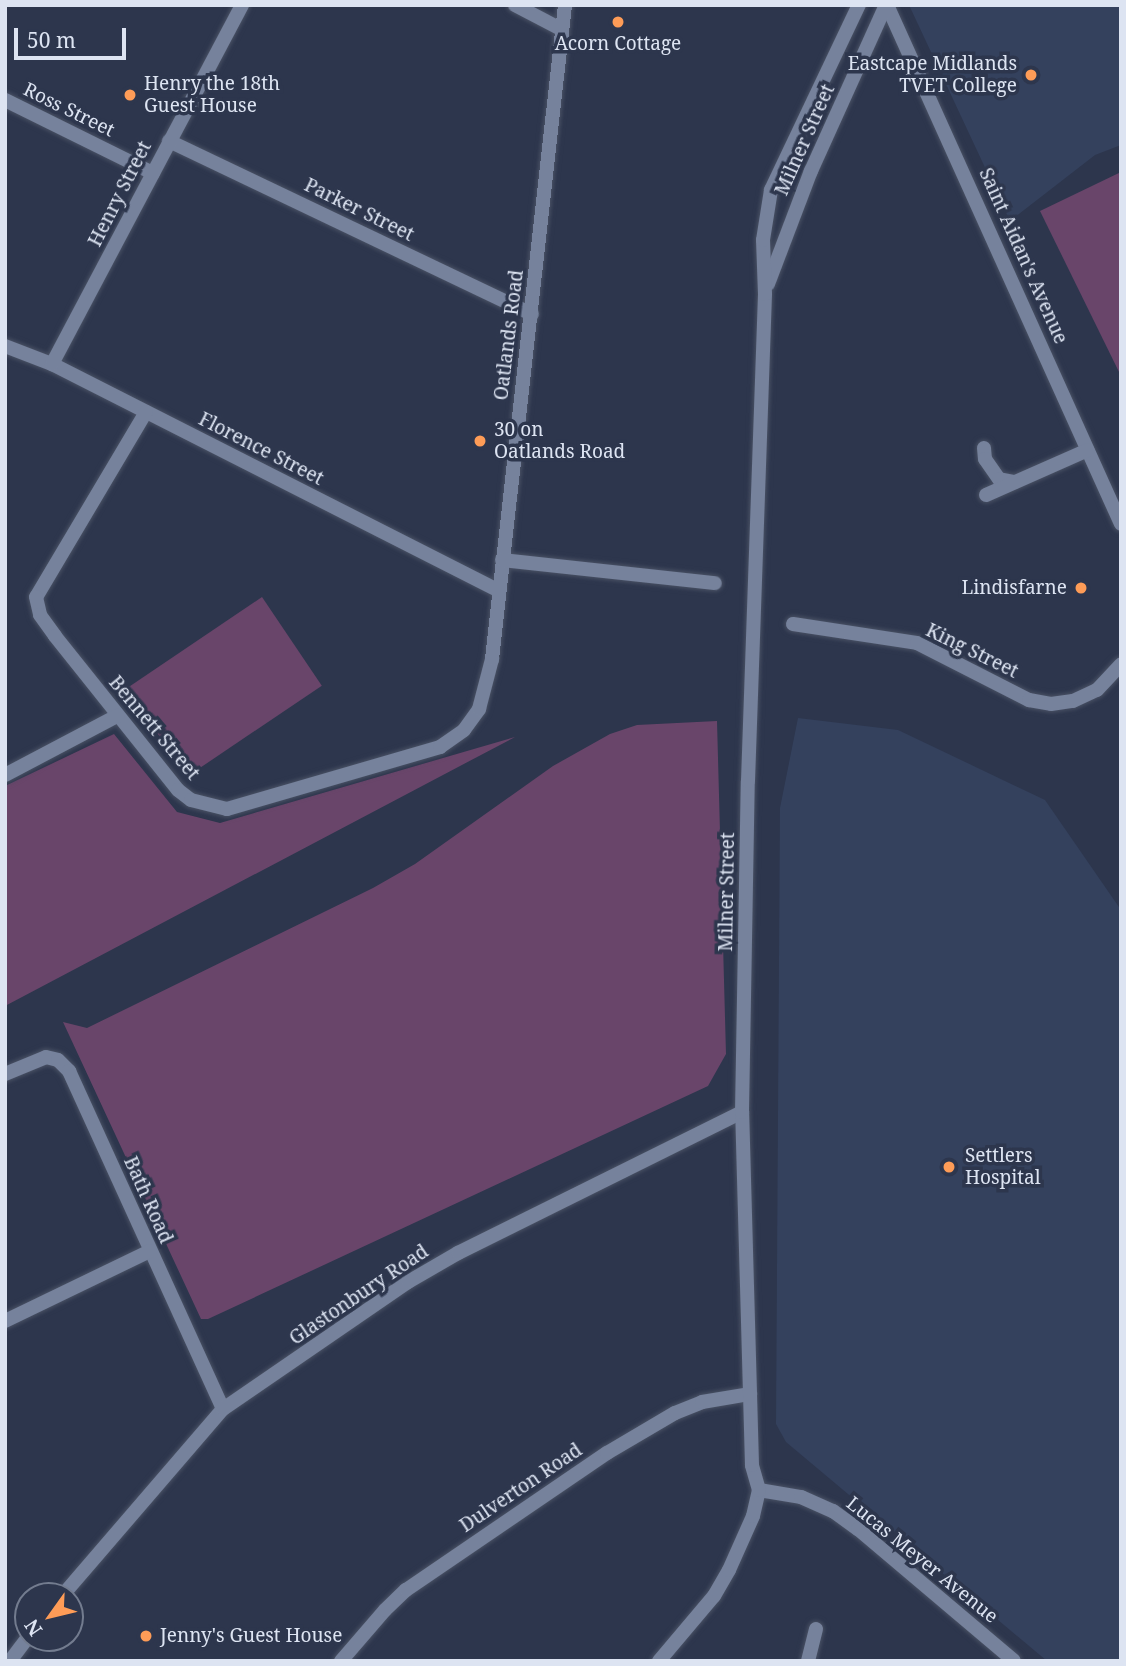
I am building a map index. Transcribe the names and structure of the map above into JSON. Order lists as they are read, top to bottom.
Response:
{
  "streets": {
    "street": [
      "Ross Street",
      "Milner Street",
      "Henry Street",
      "Parker Street",
      "Saint Aidan's Avenue",
      "Oatlands Road",
      "Florence Street",
      "King Street",
      "Bennett Street",
      "Bath Road",
      "Glastonbury Road",
      "Dulverton Road",
      "Lucas Meyer Avenue"
    ]
  },
  "crossings": [
    ["Ross Street", "Henry Street"],
    ["Milner Street", "Saint Aidan's Avenue"],
    ["Milner Street", "Glastonbury Road"],
    ["Milner Street", "Dulverton Road"],
    ["Milner Street", "Lucas Meyer Avenue"],
    ["Henry Street", "Parker Street"],
    ["Henry Street", "Florence Street"],
    ["Parker Street", "Oatlands Road"],
    ["Oatlands Road", "Florence Street"],
    ["Oatlands Road", "Bennett Street"],
    ["Florence Street", "Bennett Street"],
    ["Bath Road", "Glastonbury Road"]
  ],
  "places": [
    "Acorn Cottage",
    "Eastcape Midlands TVET College",
    "Henry the 18th Guest House",
    "30 on Oatlands Road",
    "Lindisfarne",
    "Settlers Hospital",
    "Jenny's Guest House"
  ],
  "scale_bar": "50 m",
  "north": "bottom left"
}
